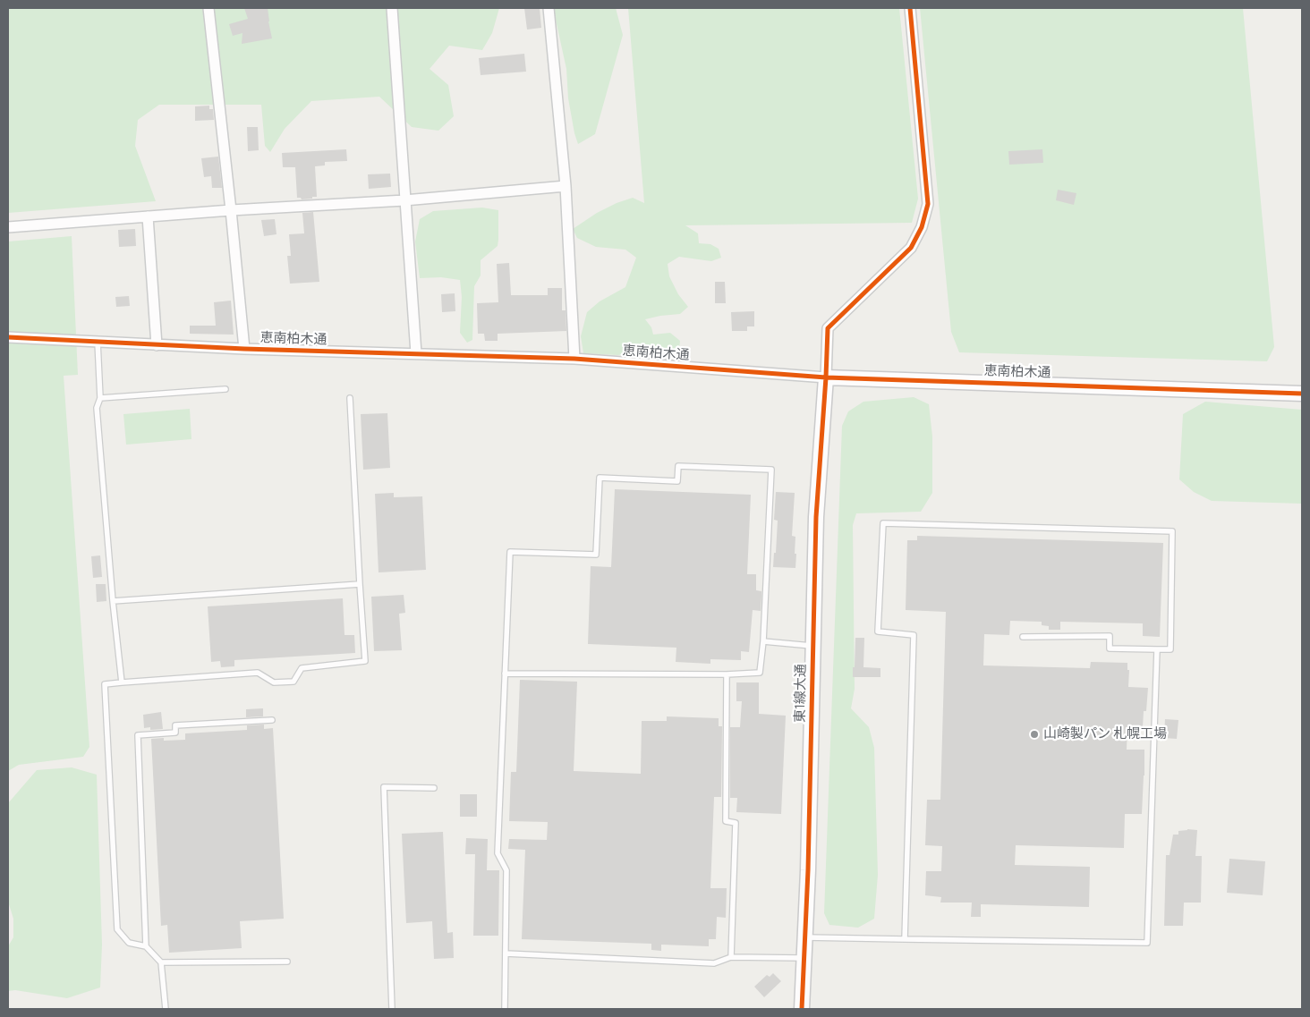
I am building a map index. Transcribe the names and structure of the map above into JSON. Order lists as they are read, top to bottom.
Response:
{
  "streets": {
    "street": ["恵南柏木通", "東1線大通"]
  },
  "crossings": [
    ["恵南柏木通", "東1線大通"]
  ],
  "places": ["山崎製パン 札幌工場"]
}
